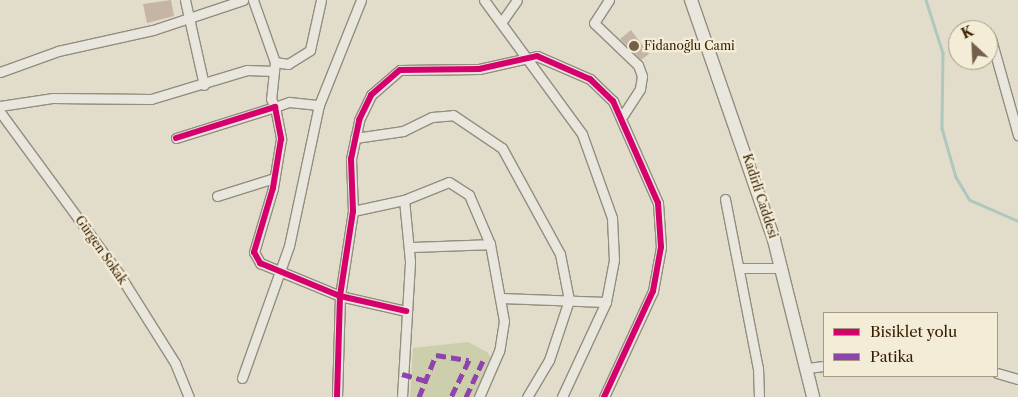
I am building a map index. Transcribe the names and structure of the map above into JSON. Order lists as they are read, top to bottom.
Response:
{
  "streets": {
    "main road": ["Kadirli Caddesi"],
    "street": ["Gürgen Sokak"]
  },
  "places": ["Fidanoğlu Cami"],
  "legend": ["Bisiklet yolu", "Patika"],
  "north": "top left"
}
